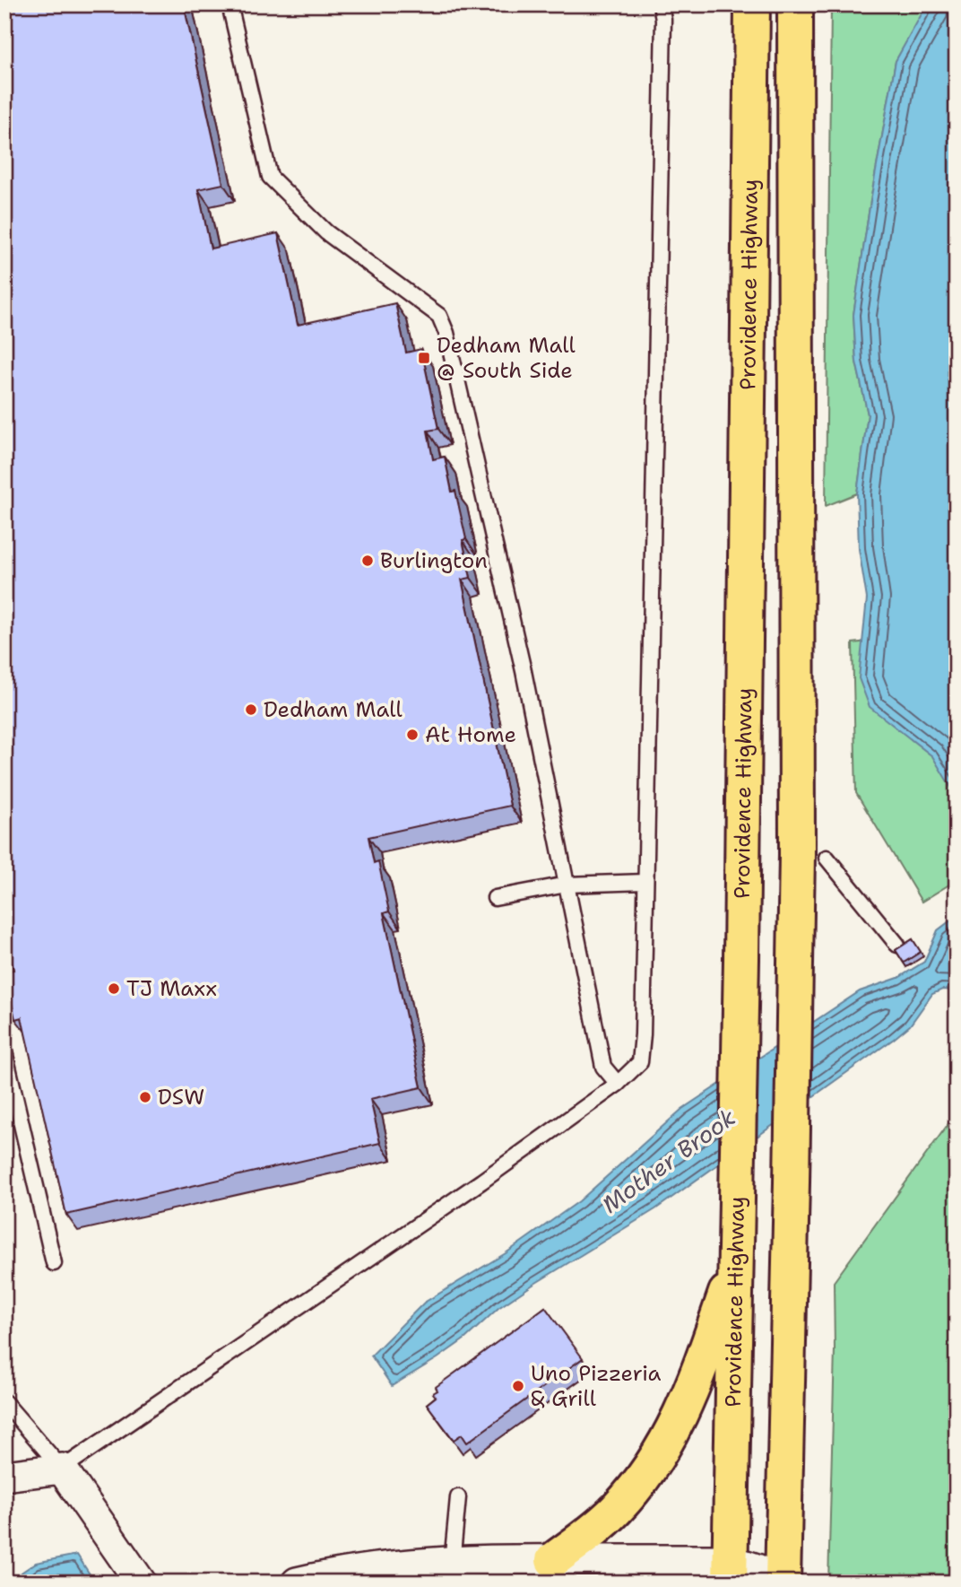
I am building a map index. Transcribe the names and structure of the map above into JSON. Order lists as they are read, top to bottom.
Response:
{
  "streets": {
    "highway": ["Providence Highway"]
  },
  "water": ["Mother Brook"],
  "places": {
    "transit": ["Dedham Mall @ South Side"],
    "other": [
      "Burlington",
      "Dedham Mall",
      "At Home",
      "TJ Maxx",
      "DSW",
      "Uno Pizzeria & Grill"
    ]
  }
}
